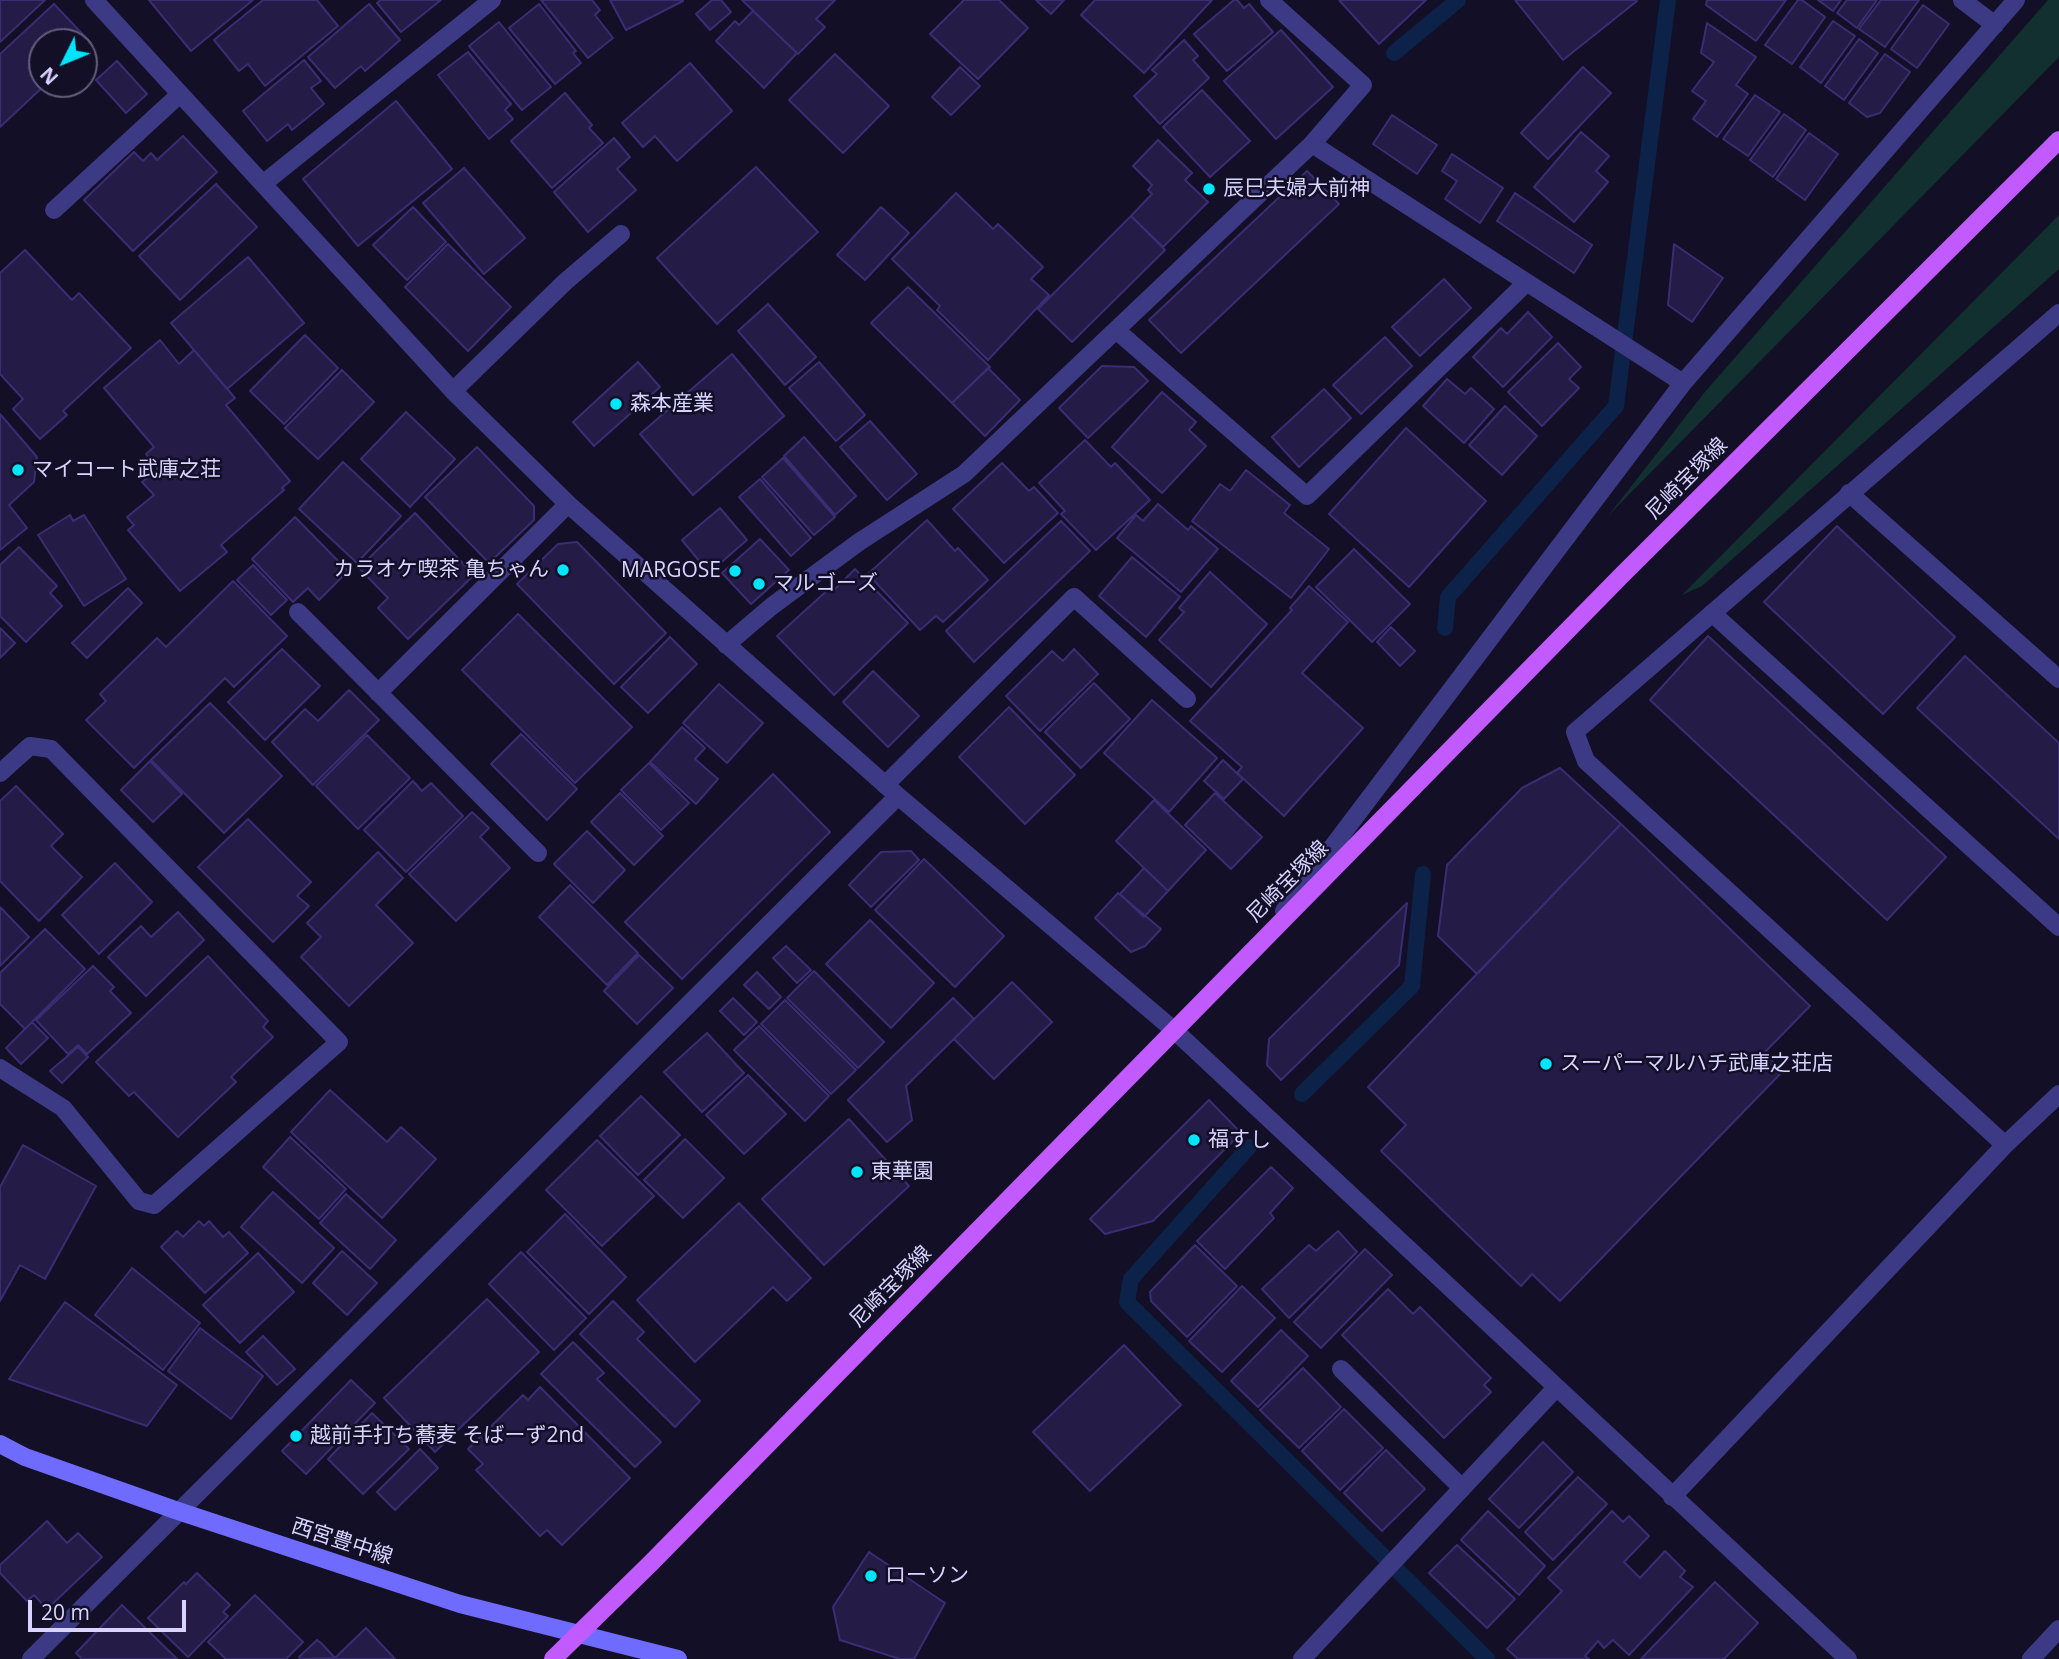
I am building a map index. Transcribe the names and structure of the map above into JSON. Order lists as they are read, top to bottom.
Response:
{
  "streets": {
    "main road": ["尼崎宝塚線", "西宮豊中線"]
  },
  "crossings": [
    ["尼崎宝塚線", "西宮豊中線"]
  ],
  "places": [
    "辰巳夫婦大前神",
    "森本産業",
    "マイコート武庫之荘",
    "カラオケ喫茶 亀ちゃん",
    "MARGOSE",
    "マルゴーズ",
    "スーパーマルハチ武庫之荘店",
    "福すし",
    "東華園",
    "越前手打ち蕎麦 そばーず2nd",
    "ローソン"
  ],
  "scale_bar": "20 m",
  "north": "bottom left"
}
